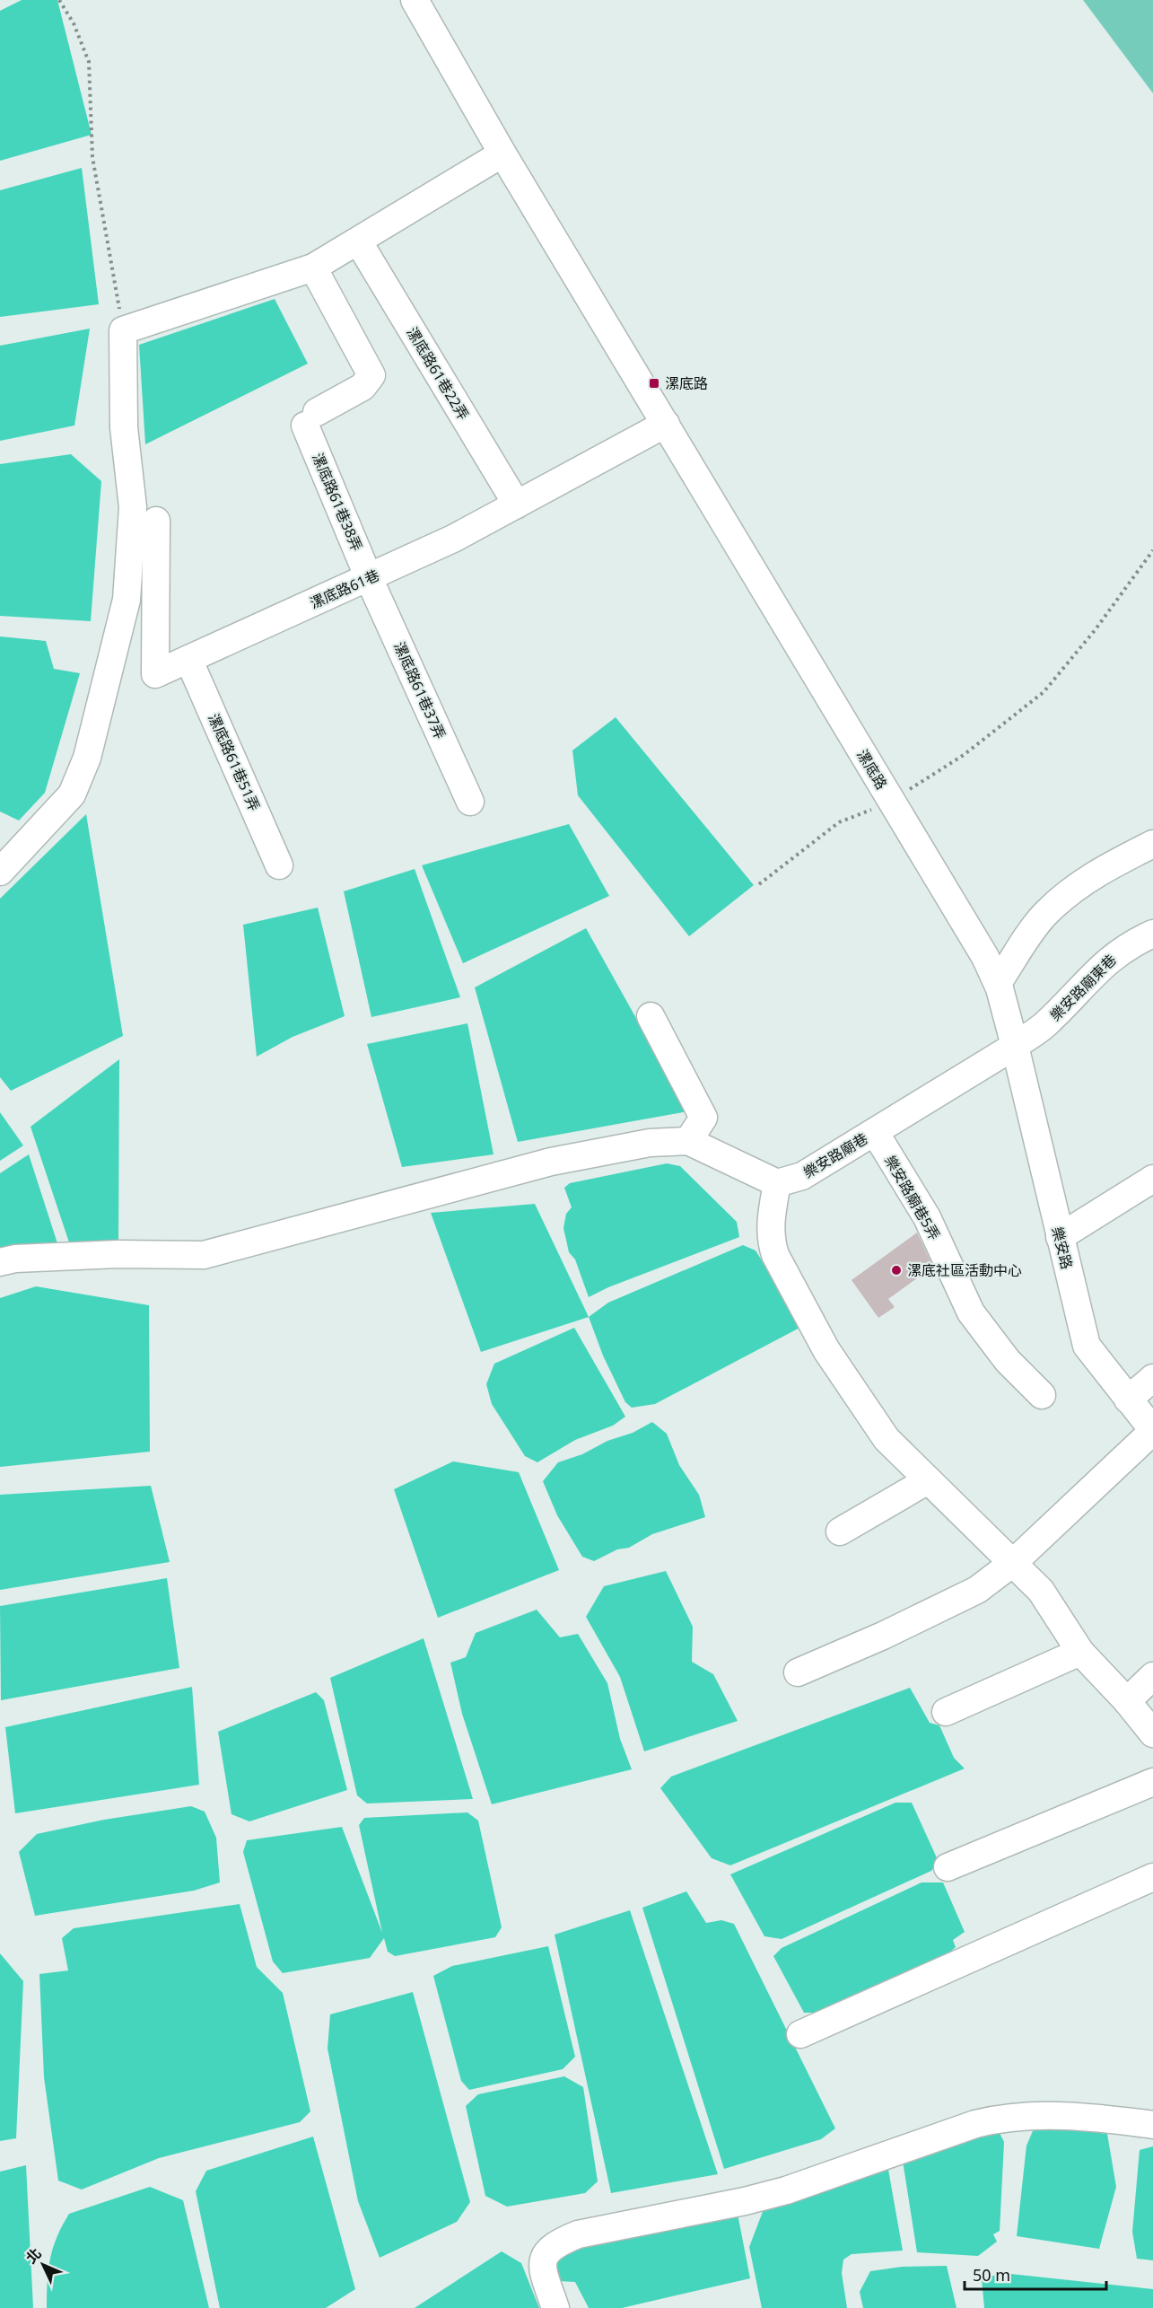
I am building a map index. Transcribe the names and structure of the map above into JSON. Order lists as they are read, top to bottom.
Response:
{
  "streets": {
    "street": [
      "漯底路61巷22弄",
      "漯底路61巷38弄",
      "漯底路61巷",
      "漯底路61巷37弄",
      "漯底路61巷51弄",
      "漯底路",
      "樂安路廟東巷",
      "樂安路廟巷",
      "樂安路廟巷5弄",
      "樂安路"
    ]
  },
  "crossings": [
    ["漯底路61巷22弄", "漯底路61巷"],
    ["漯底路61巷38弄", "漯底路61巷"],
    ["漯底路61巷38弄", "漯底路61巷37弄"],
    ["漯底路61巷", "漯底路61巷37弄"],
    ["漯底路61巷", "漯底路61巷51弄"],
    ["漯底路61巷", "漯底路"],
    ["漯底路", "樂安路廟東巷"],
    ["漯底路", "樂安路廟巷"],
    ["漯底路", "樂安路"],
    ["樂安路廟東巷", "樂安路廟巷"],
    ["樂安路廟東巷", "樂安路"],
    ["樂安路廟巷", "樂安路廟巷5弄"],
    ["樂安路廟巷", "樂安路"]
  ],
  "places": {
    "transit": ["漯底路"],
    "other": ["漯底社區活動中心"]
  },
  "scale_bar": "50 m",
  "north": "top left"
}
